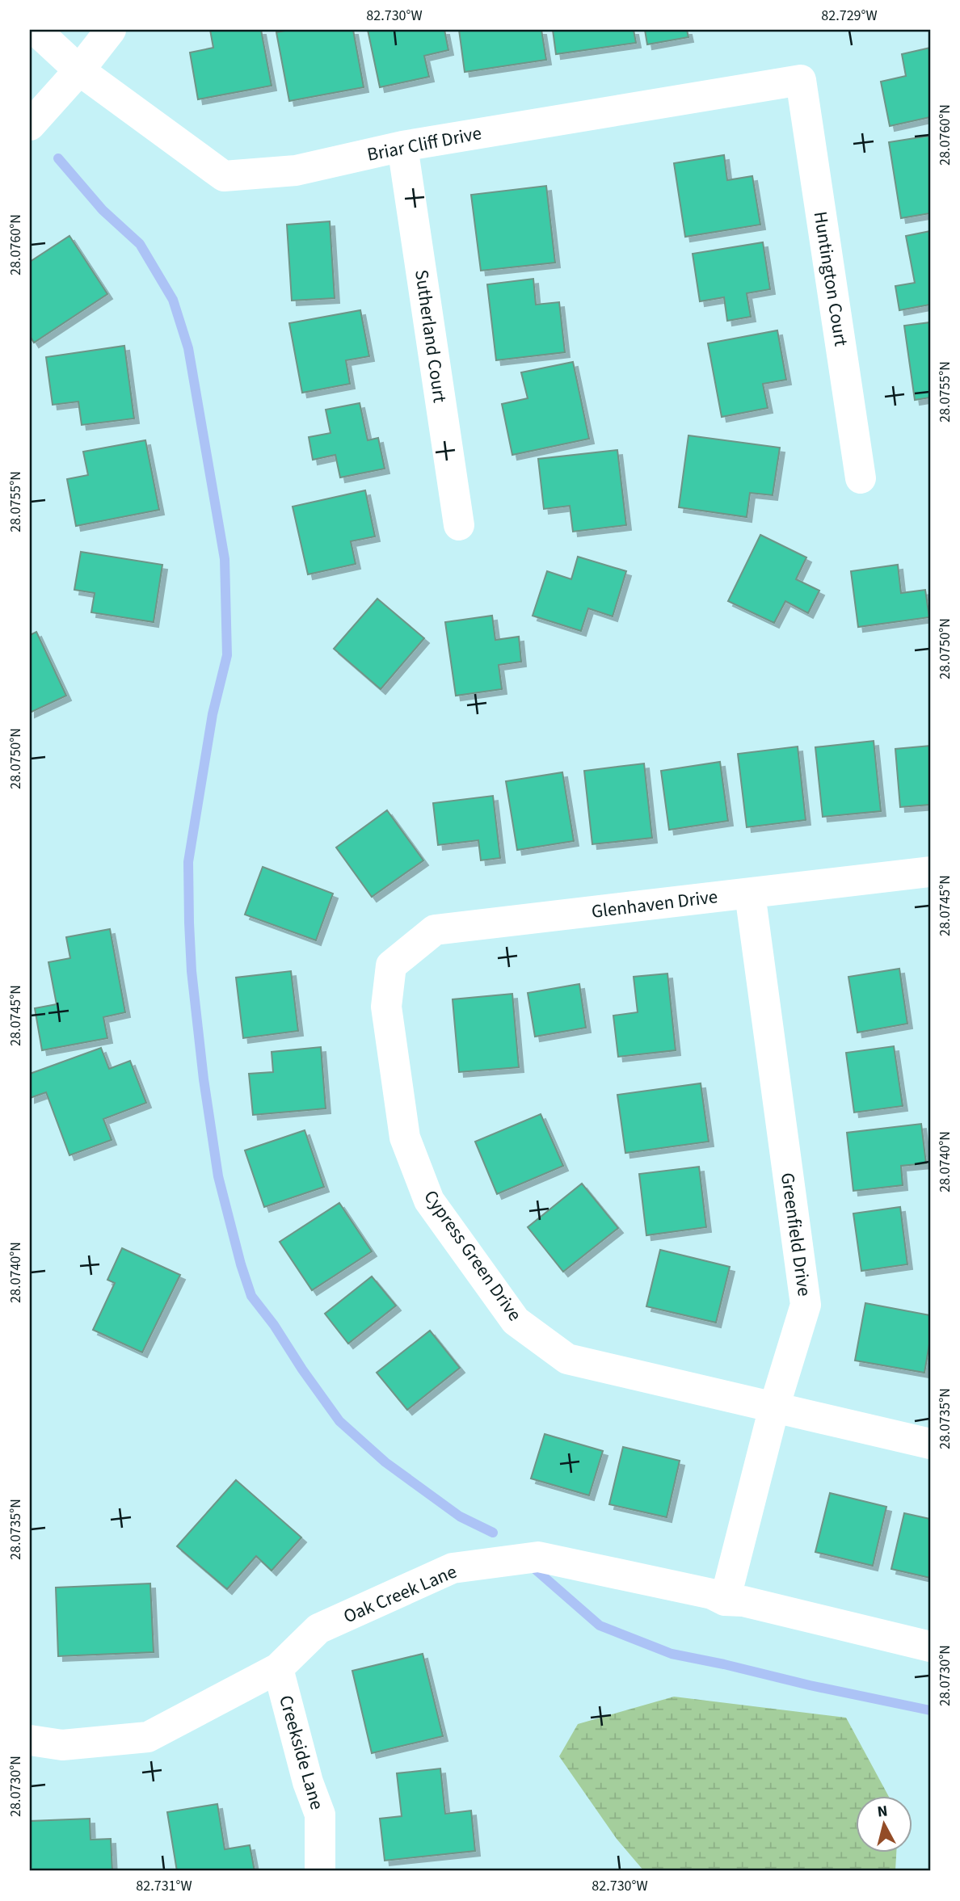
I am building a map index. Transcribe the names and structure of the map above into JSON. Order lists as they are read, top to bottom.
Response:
{
  "streets": {
    "street": [
      "Briar Cliff Drive",
      "Huntington Court",
      "Sutherland Court",
      "Glenhaven Drive",
      "Greenfield Drive",
      "Cypress Green Drive",
      "Oak Creek Lane",
      "Creekside Lane"
    ]
  },
  "crossings": [
    ["Briar Cliff Drive", "Huntington Court"],
    ["Briar Cliff Drive", "Sutherland Court"],
    ["Glenhaven Drive", "Greenfield Drive"],
    ["Glenhaven Drive", "Cypress Green Drive"],
    ["Greenfield Drive", "Cypress Green Drive"],
    ["Greenfield Drive", "Oak Creek Lane"],
    ["Oak Creek Lane", "Creekside Lane"]
  ],
  "north": "top",
  "coordinates": [
    "82.730°W",
    "82.729°W",
    "28.0760°N",
    "28.0755°N",
    "28.0750°N",
    "28.0745°N",
    "28.0740°N",
    "28.0735°N",
    "28.0730°N",
    "82.731°W"
  ]
}
